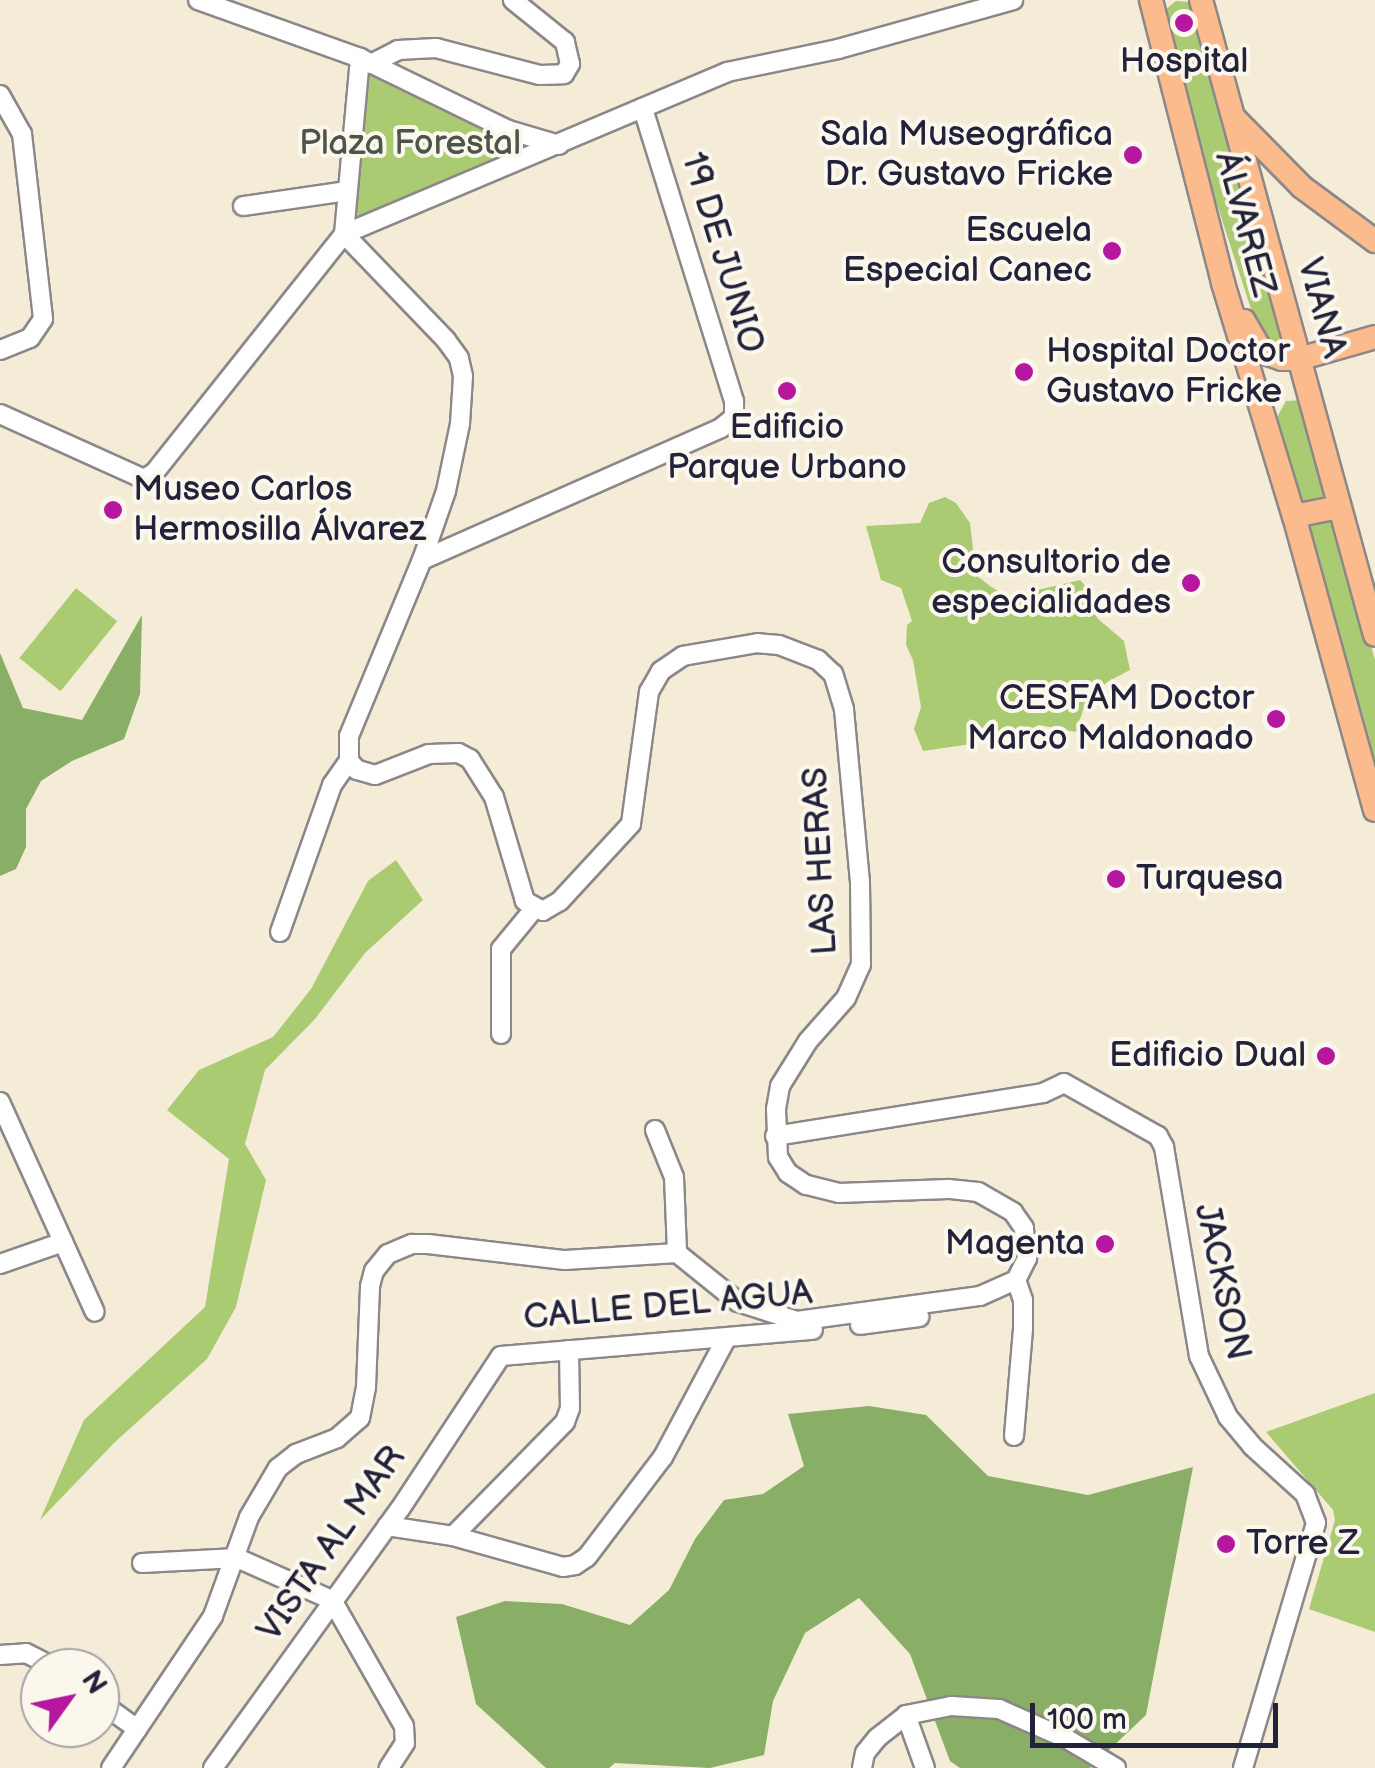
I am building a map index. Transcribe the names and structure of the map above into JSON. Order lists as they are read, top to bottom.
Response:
{
  "streets": {
    "main road": ["ÁLVAREZ", "VIANA"],
    "street": [
      "19 DE JUNIO",
      "LAS HERAS",
      "JACKSON",
      "CALLE DEL AGUA",
      "VISTA AL MAR"
    ]
  },
  "crossings": [
    ["LAS HERAS", "JACKSON"],
    ["CALLE DEL AGUA", "VISTA AL MAR"]
  ],
  "parks": ["Plaza Forestal"],
  "places": [
    "Hospital",
    "Sala Museográfica Dr. Gustavo Fricke",
    "Escuela Especial Canec",
    "Hospital Doctor Gustavo Fricke",
    "Edificio Parque Urbano",
    "Museo Carlos Hermosilla Álvarez",
    "Consultorio de especialidades",
    "CESFAM Doctor Marco Maldonado",
    "Turquesa",
    "Edificio Dual",
    "Magenta",
    "Torre Z"
  ],
  "scale_bar": "100 m",
  "north": "top right"
}
